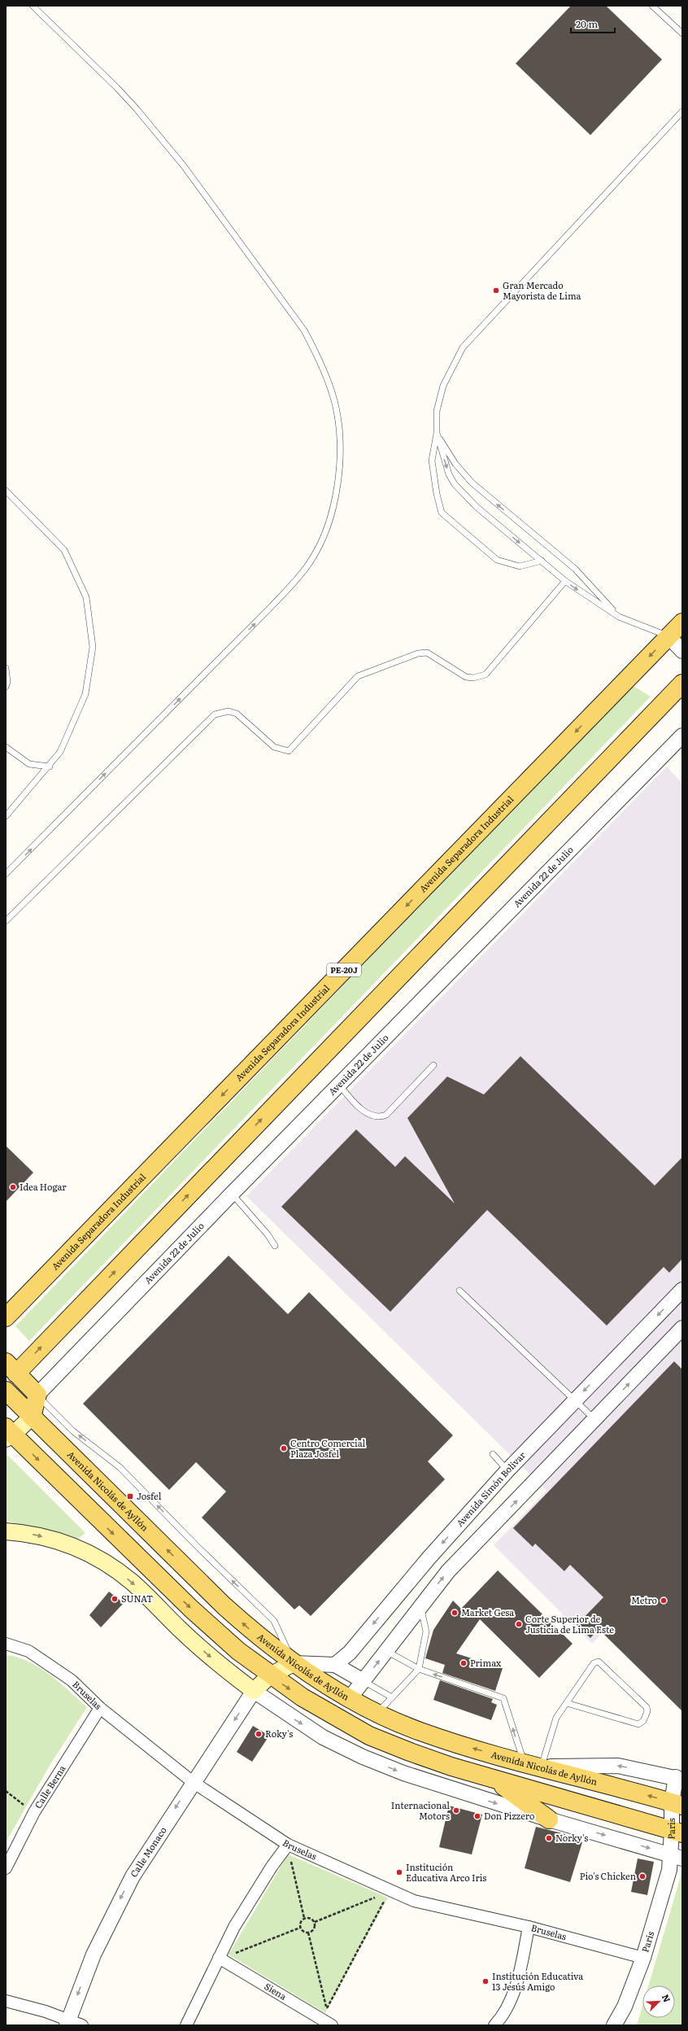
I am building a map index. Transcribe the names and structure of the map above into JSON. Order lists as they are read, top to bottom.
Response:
{
  "streets": {
    "main road": ["Avenida Separadora Industrial", "PE-20J", "Avenida Nicolás de Ayllón"],
    "street": [
      "Avenida 22 de Julio",
      "Avenida Simón Bolivar",
      "Bruselas",
      "Calle Berna",
      "Paris",
      "Calle Monaco",
      "París",
      "Siena"
    ]
  },
  "crossings": [
    ["Avenida Nicolás de Ayllón", "Paris"],
    ["Bruselas", "Calle Berna"],
    ["Bruselas", "Calle Monaco"],
    ["Bruselas", "París"],
    ["Paris", "París"]
  ],
  "places": {
    "other": [
      "Gran Mercado Mayorista de Lima",
      "Idea Hogar",
      "Centro Comercial Plaza Josfel",
      "SUNAT",
      "Metro",
      "Market Gesa",
      "Corte Superior de Justicia de Lima Este",
      "Primax",
      "Roky's",
      "Internacional Motors",
      "Don Pizzero",
      "Norky's",
      "Institución Educativa Arco Iris",
      "Pio's Chicken",
      "Institución Educativa 13 Jesús Amigo"
    ],
    "transit": ["Josfel"]
  },
  "scale_bar": "20 m",
  "north": "top right"
}
